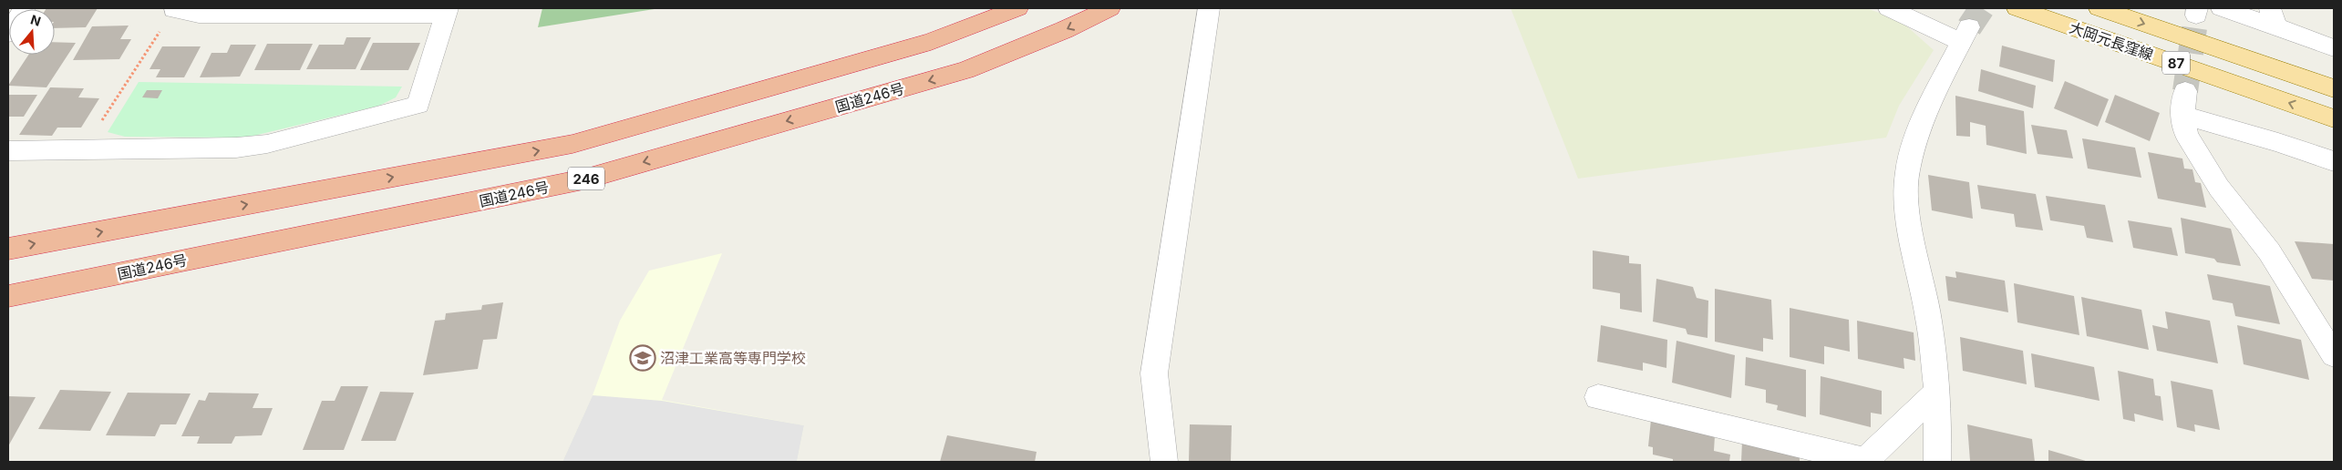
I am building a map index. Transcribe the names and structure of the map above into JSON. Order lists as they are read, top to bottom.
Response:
{
  "streets": {
    "highway": ["国道246号", "246"],
    "main road": ["大岡元長窪線", "87"]
  },
  "places": {
    "school or university": ["沼津工業高等専門学校"]
  },
  "north": "top"
}
